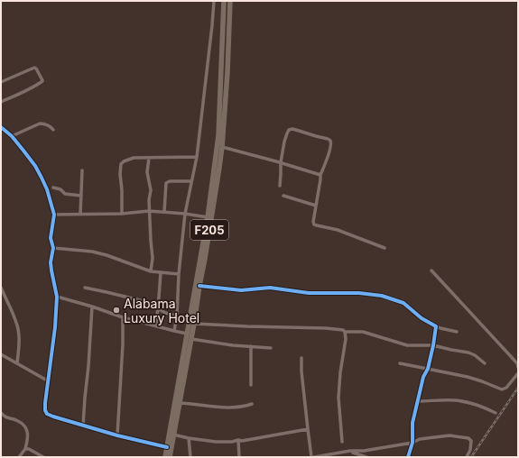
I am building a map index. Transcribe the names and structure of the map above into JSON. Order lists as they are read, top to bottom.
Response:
{
  "streets": {
    "main road": ["F205"]
  },
  "places": ["Alabama Luxury Hotel"]
}
